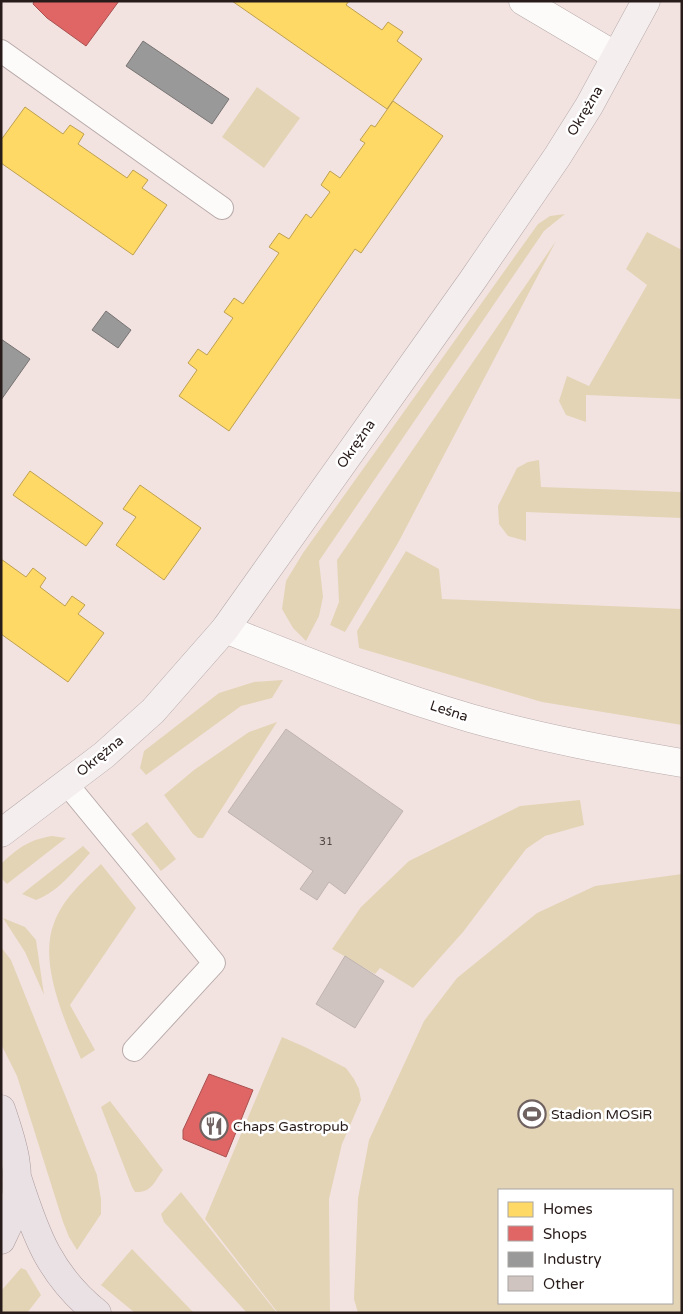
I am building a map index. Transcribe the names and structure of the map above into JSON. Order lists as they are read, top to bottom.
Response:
{
  "streets": {
    "street": ["Okrężna", "Leśna"]
  },
  "crossings": [
    ["Okrężna", "Leśna"]
  ],
  "places": {
    "sports": ["Stadion MOSiR"],
    "restaurant": ["Chaps Gastropub"]
  },
  "house_numbers": ["31"],
  "legend": [
    "Homes",
    "Shops",
    "Industry",
    "Other"
  ]
}
